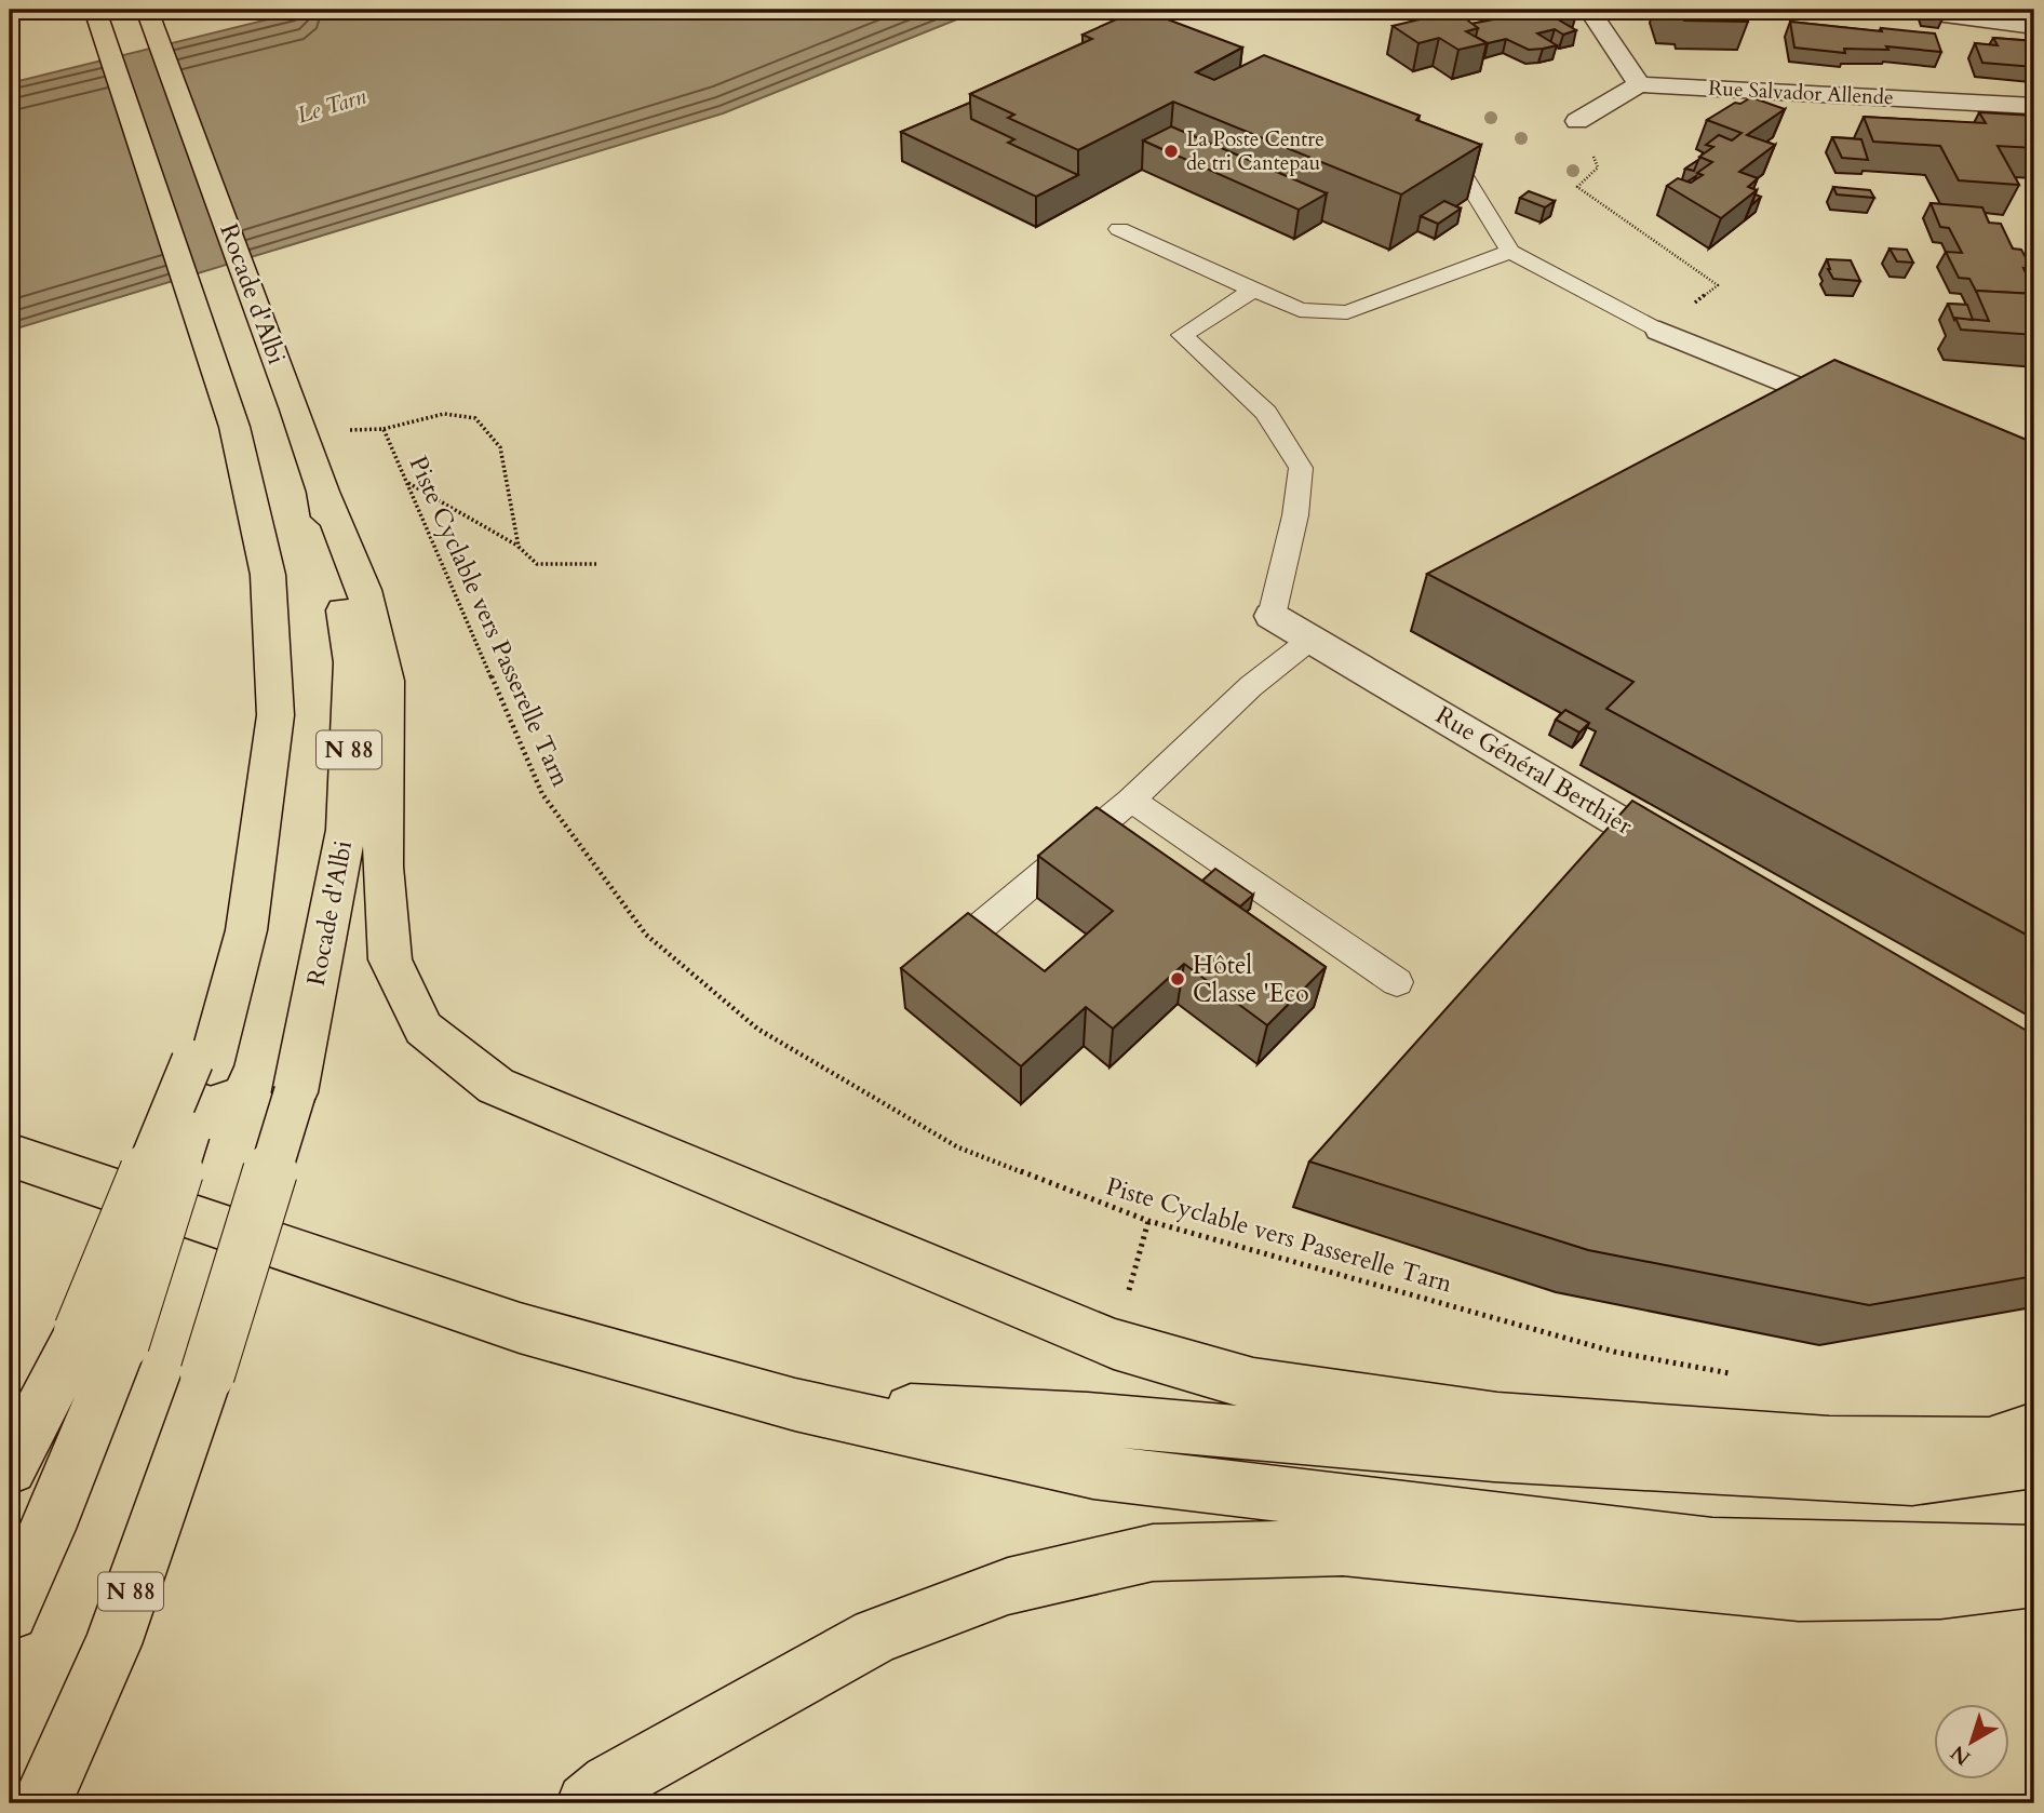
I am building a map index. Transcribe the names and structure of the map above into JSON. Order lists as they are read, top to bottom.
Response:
{
  "streets": {
    "highway": ["Rocade d'Albi", "N 88"],
    "street": ["Rue Salvador Allende", "Rue Général Berthier"],
    "path": ["Piste Cyclable vers Passerelle Tarn"]
  },
  "water": ["Le Tarn"],
  "places": ["La Poste Centre de tri Cantepau", "Hôtel Classe 'Eco"],
  "north": "bottom left"
}
